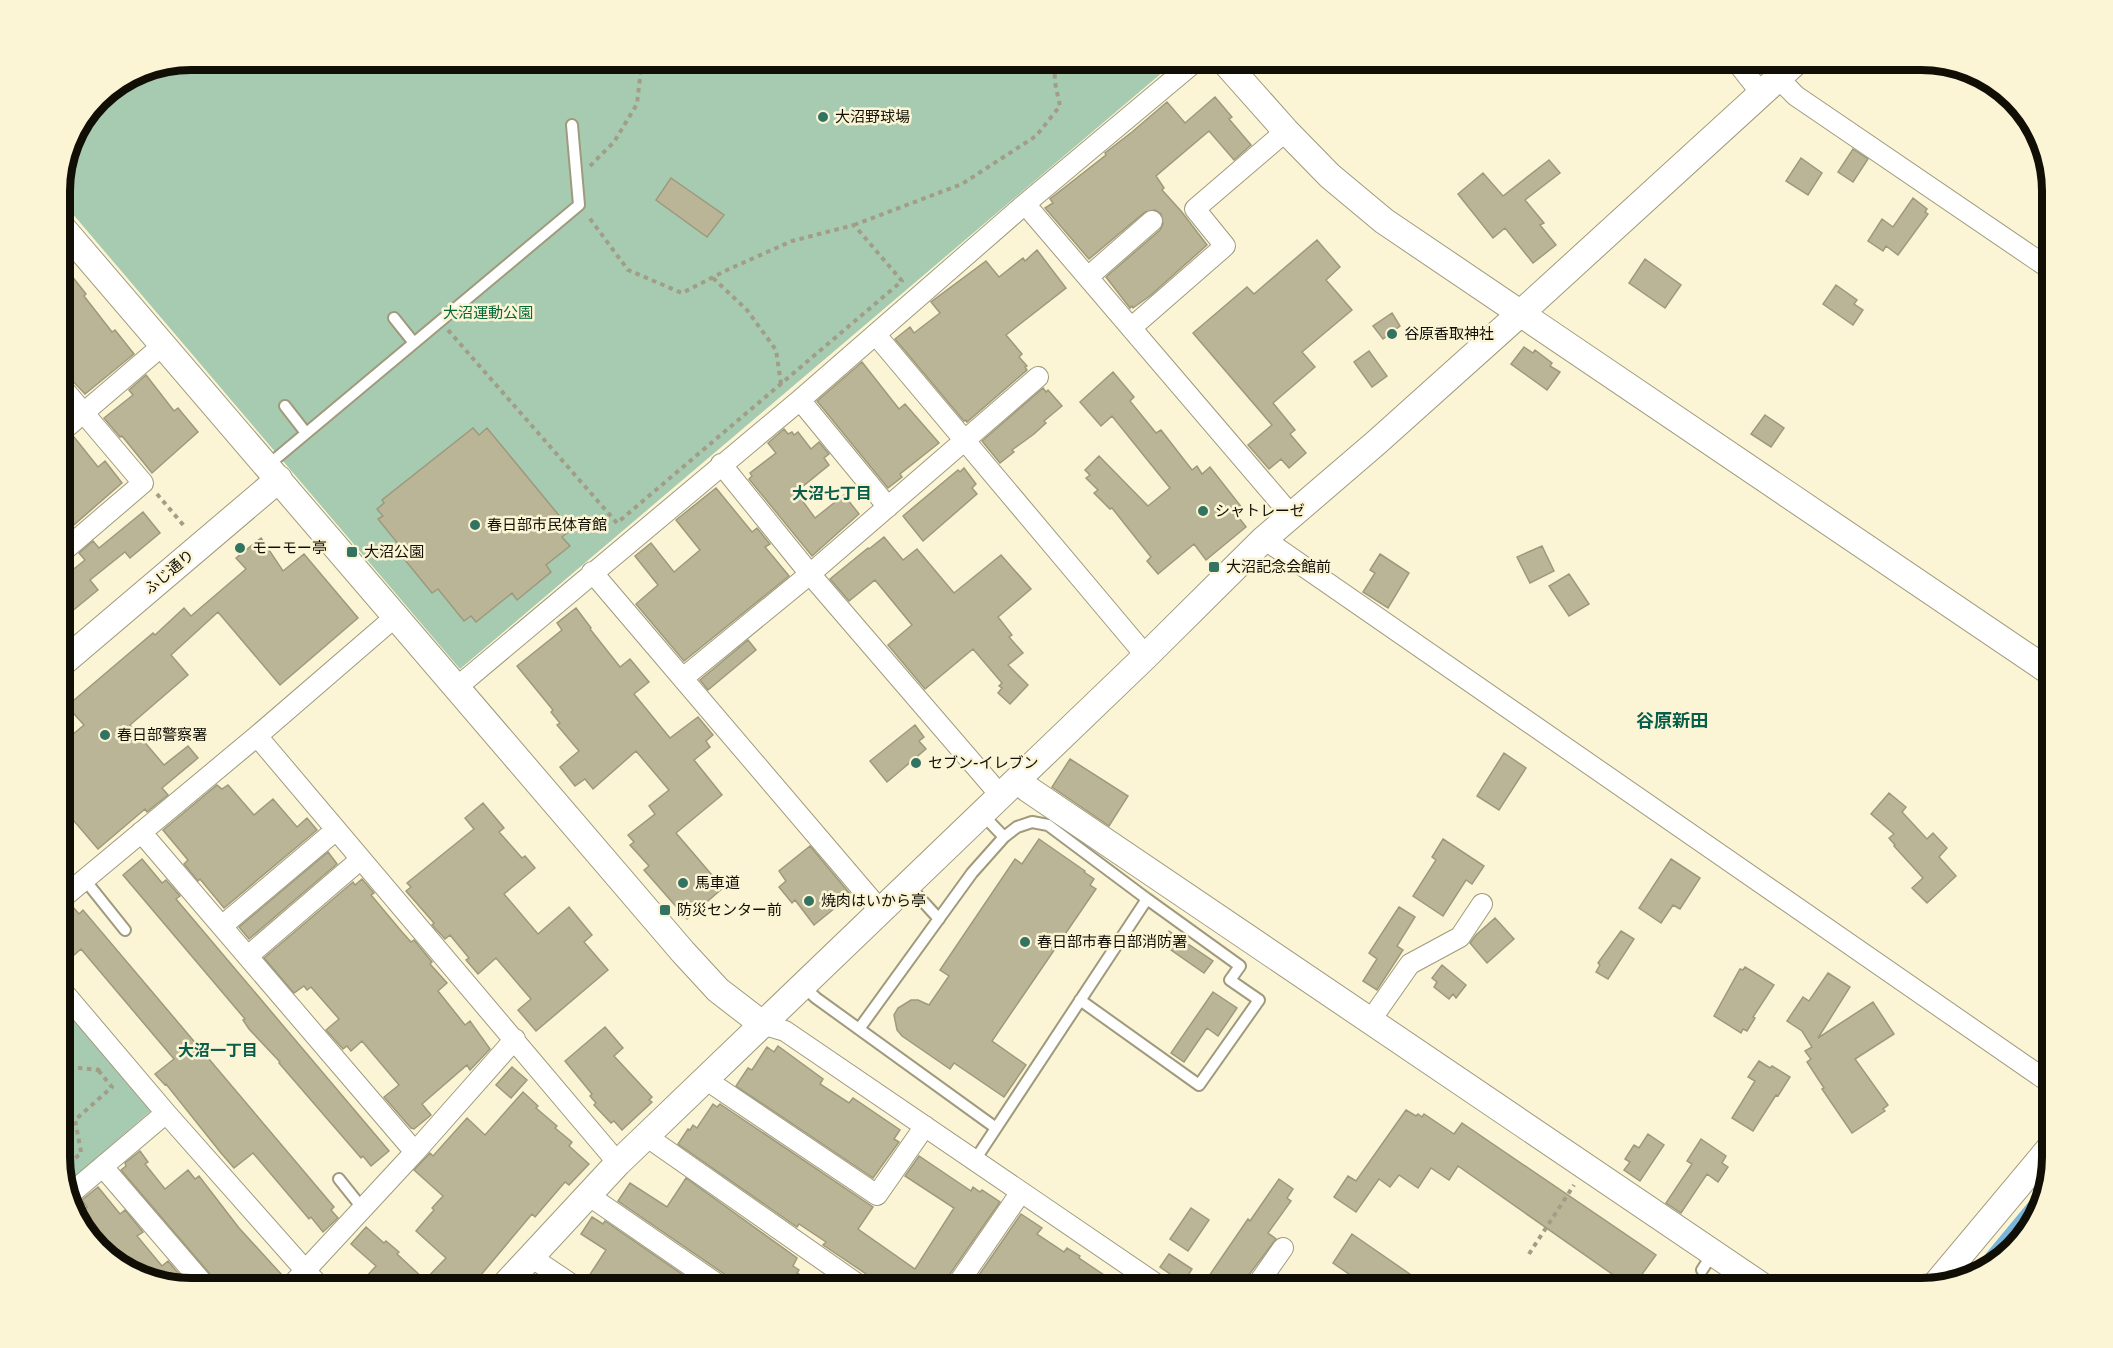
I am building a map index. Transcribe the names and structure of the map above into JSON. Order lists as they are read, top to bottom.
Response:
{
  "streets": {
    "street": ["ふじ通り"]
  },
  "districts": ["大沼七丁目", "谷原新田", "大沼一丁目"],
  "parks": ["大沼運動公園"],
  "places": {
    "other": [
      "大沼野球場",
      "谷原香取神社",
      "シャトレーゼ",
      "春日部市民体育館",
      "モーモー亭",
      "春日部警察署",
      "セブン-イレブン",
      "馬車道",
      "焼肉はいから亭",
      "春日部市春日部消防署"
    ],
    "transit": ["大沼公園", "大沼記念会館前", "防災センター前"]
  }
}
